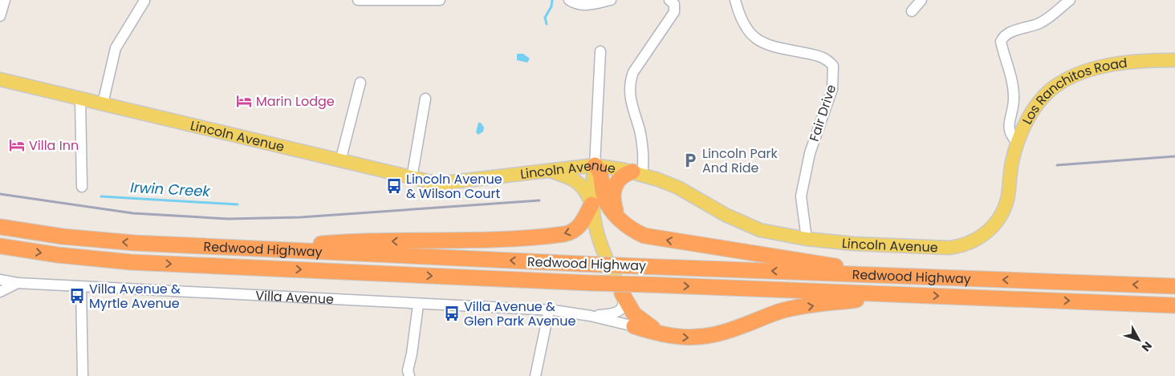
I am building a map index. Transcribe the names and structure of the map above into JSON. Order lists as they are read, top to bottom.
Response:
{
  "streets": {
    "highway": ["Redwood Highway"],
    "main road": ["Los Ranchitos Road", "Lincoln Avenue"],
    "street": ["Fair Drive", "Villa Avenue"]
  },
  "crossings": [
    ["Los Ranchitos Road", "Lincoln Avenue"],
    ["Fair Drive", "Lincoln Avenue"]
  ],
  "water": ["Irwin Creek"],
  "places": {
    "hotel": ["Marin Lodge", "Villa Inn"],
    "parking": ["Lincoln Park And Ride"],
    "bus stop": ["Lincoln Avenue & Wilson Court", "Villa Avenue & Myrtle Avenue", "Villa Avenue & Glen Park Avenue"]
  },
  "north": "bottom right"
}
